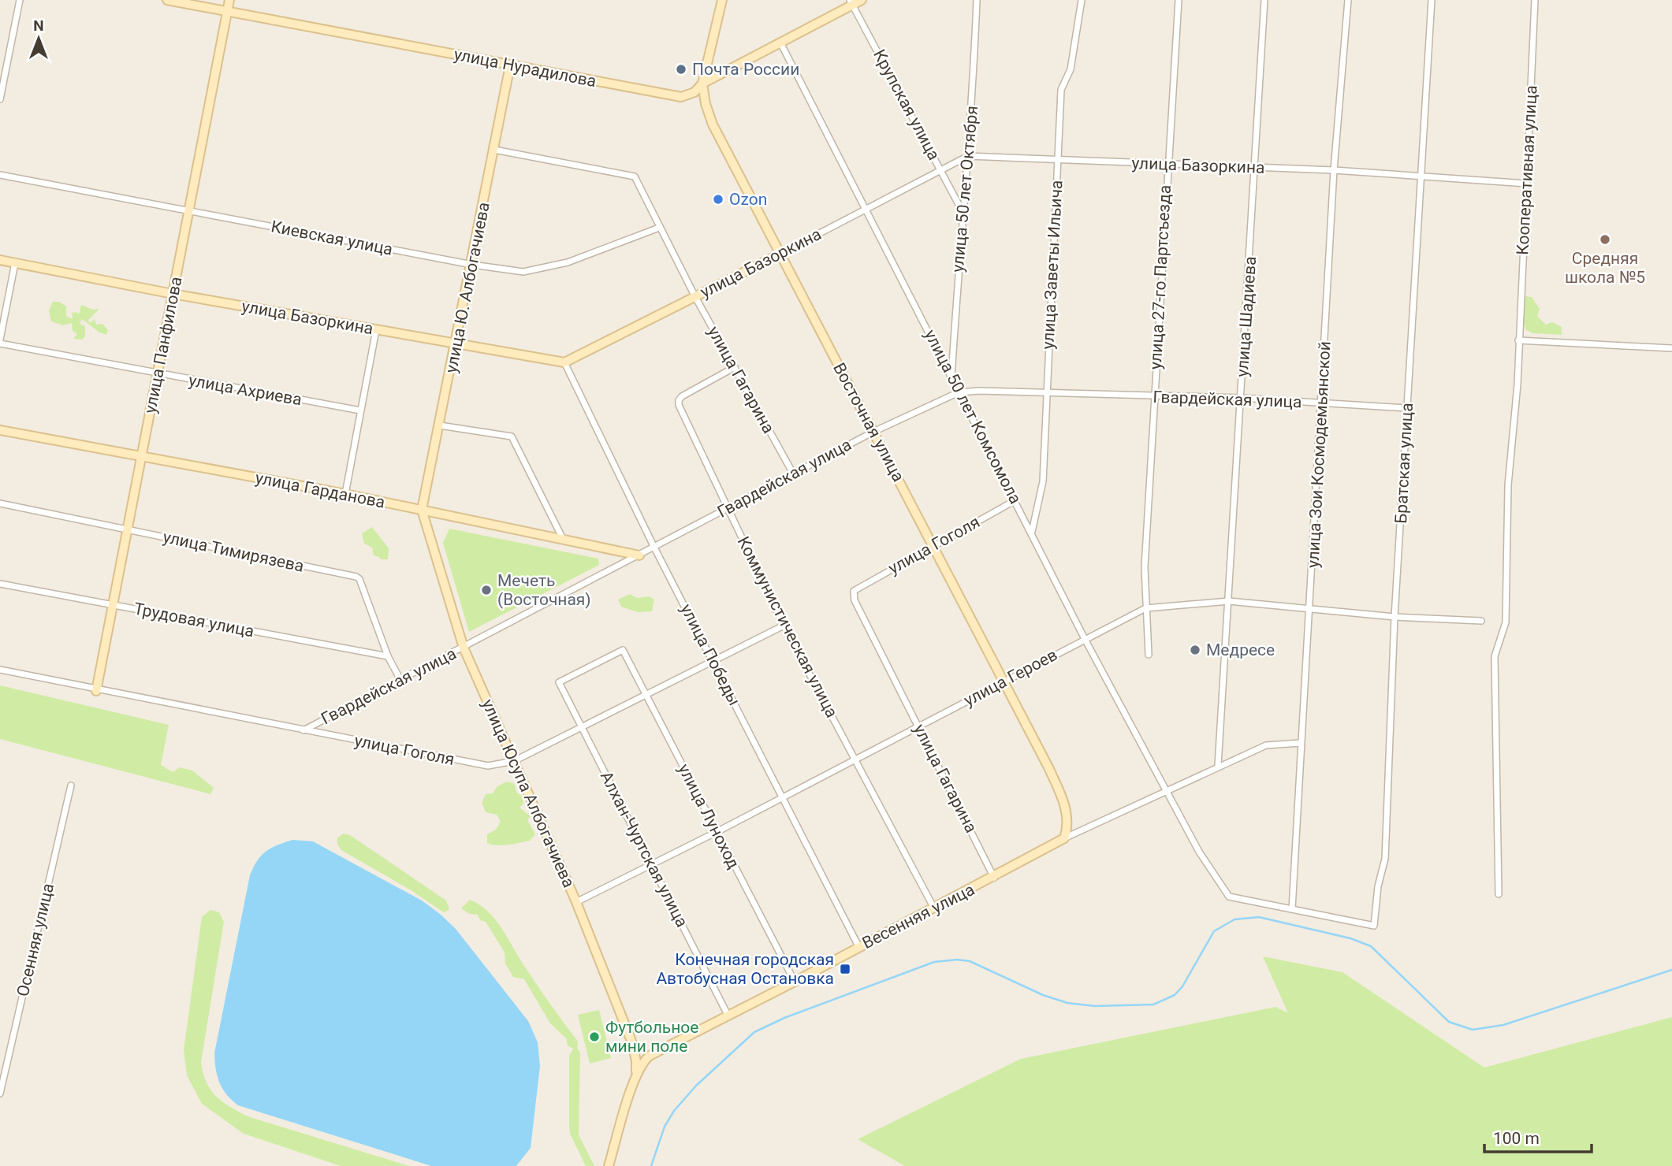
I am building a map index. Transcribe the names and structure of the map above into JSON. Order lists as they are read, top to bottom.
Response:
{
  "streets": {
    "street": [
      "улица Нурадилова",
      "Крупская улица",
      "улица Базоркина",
      "Кооперативная улица",
      "улица 50 лет Октября",
      "Киевская улица",
      "улица Заветы Ильича",
      "улица 27-го Партсъезда",
      "улица Ю. Албогачиева",
      "улица Шадиева",
      "улица Панфилова",
      "улица Гагарина",
      "улица Ахриева",
      "Гвардейская улица",
      "улица 50 лет Комсомола",
      "Восточная улица",
      "улица Зои Космодемьянской",
      "Братская улица",
      "улица Гарданова",
      "улица Гоголя",
      "улица Тимирязева",
      "Трудовая улица",
      "Коммунистическая улица",
      "улица Победы",
      "улица Героев",
      "улица Юсупа Албогачиева",
      "улица Луноход",
      "Алхан-Чуртская улица",
      "Весенняя улица",
      "Осенняя улица"
    ]
  },
  "crossings": [
    ["улица Нурадилова", "улица Ю. Албогачиева"],
    ["улица Нурадилова", "улица Панфилова"],
    ["улица Нурадилова", "Восточная улица"],
    ["Крупская улица", "улица Базоркина"],
    ["Крупская улица", "улица 50 лет Октября"],
    ["улица Базоркина", "Кооперативная улица"],
    ["улица Базоркина", "улица 50 лет Октября"],
    ["улица Базоркина", "улица Заветы Ильича"],
    ["улица Базоркина", "улица 27-го Партсъезда"],
    ["улица Базоркина", "улица Ю. Албогачиева"],
    ["улица Базоркина", "улица Шадиева"],
    ["улица Базоркина", "улица Панфилова"],
    ["улица Базоркина", "улица Гагарина"],
    ["улица Базоркина", "улица 50 лет Комсомола"],
    ["улица Базоркина", "Восточная улица"],
    ["улица Базоркина", "улица Зои Космодемьянской"],
    ["улица Базоркина", "Братская улица"],
    ["улица Базоркина", "улица Победы"],
    ["улица 50 лет Октября", "улица 50 лет Комсомола"],
    ["Киевская улица", "улица Ю. Албогачиева"],
    ["Киевская улица", "улица Панфилова"],
    ["Киевская улица", "улица Гагарина"],
    ["улица Заветы Ильича", "Гвардейская улица"],
    ["улица Заветы Ильича", "улица 50 лет Комсомола"],
    ["улица 27-го Партсъезда", "Гвардейская улица"],
    ["улица 27-го Партсъезда", "улица Героев"],
    ["улица Ю. Албогачиева", "улица Гагарина"],
    ["улица Ю. Албогачиева", "улица Гарданова"],
    ["улица Ю. Албогачиева", "улица Юсупа Албогачиева"],
    ["улица Шадиева", "Гвардейская улица"],
    ["улица Шадиева", "улица Героев"],
    ["улица Шадиева", "Весенняя улица"],
    ["улица Панфилова", "улица Ахриева"],
    ["улица Панфилова", "улица Гарданова"],
    ["улица Панфилова", "улица Гоголя"],
    ["улица Панфилова", "улица Тимирязева"],
    ["улица Панфилова", "Трудовая улица"],
    ["улица Гагарина", "Гвардейская улица"],
    ["улица Гагарина", "улица Гоголя"],
    ["улица Гагарина", "Коммунистическая улица"],
    ["улица Гагарина", "улица Героев"],
    ["улица Гагарина", "Весенняя улица"],
    ["Гвардейская улица", "улица 50 лет Комсомола"],
    ["Гвардейская улица", "Восточная улица"],
    ["Гвардейская улица", "улица Зои Космодемьянской"],
    ["Гвардейская улица", "Братская улица"],
    ["Гвардейская улица", "улица Гарданова"],
    ["Гвардейская улица", "улица Гоголя"],
    ["Гвардейская улица", "улица Тимирязева"],
    ["Гвардейская улица", "Коммунистическая улица"],
    ["Гвардейская улица", "улица Победы"],
    ["Гвардейская улица", "улица Юсупа Албогачиева"],
    ["улица 50 лет Комсомола", "улица Зои Космодемьянской"],
    ["улица 50 лет Комсомола", "Братская улица"],
    ["улица 50 лет Комсомола", "улица Гоголя"],
    ["улица 50 лет Комсомола", "улица Героев"],
    ["улица 50 лет Комсомола", "Весенняя улица"],
    ["Восточная улица", "улица Гоголя"],
    ["Восточная улица", "улица Героев"],
    ["Восточная улица", "Весенняя улица"],
    ["улица Зои Космодемьянской", "улица Героев"],
    ["улица Зои Космодемьянской", "Весенняя улица"],
    ["Братская улица", "улица Героев"],
    ["улица Гарданова", "улица Юсупа Албогачиева"],
    ["улица Гоголя", "Коммунистическая улица"],
    ["улица Гоголя", "улица Победы"],
    ["улица Гоголя", "улица Юсупа Албогачиева"],
    ["улица Гоголя", "улица Луноход"],
    ["улица Гоголя", "Алхан-Чуртская улица"],
    ["улица Тимирязева", "Трудовая улица"],
    ["Коммунистическая улица", "улица Героев"],
    ["Коммунистическая улица", "Весенняя улица"],
    ["улица Победы", "улица Героев"],
    ["улица Победы", "Весенняя улица"],
    ["улица Героев", "улица Юсупа Албогачиева"],
    ["улица Героев", "улица Луноход"],
    ["улица Героев", "Алхан-Чуртская улица"],
    ["улица Юсупа Албогачиева", "Весенняя улица"],
    ["улица Луноход", "Алхан-Чуртская улица"],
    ["улица Луноход", "Весенняя улица"],
    ["Алхан-Чуртская улица", "Весенняя улица"]
  ],
  "places": {
    "other": [
      "Почта России",
      "Ozon",
      "Средняя школа №5",
      "Мечеть (Восточная)",
      "Медресе",
      "Футбольное мини поле"
    ],
    "transit": ["Конечная городская Автобусная Остановка"]
  },
  "scale_bar": "100 m",
  "north": "top"
}
